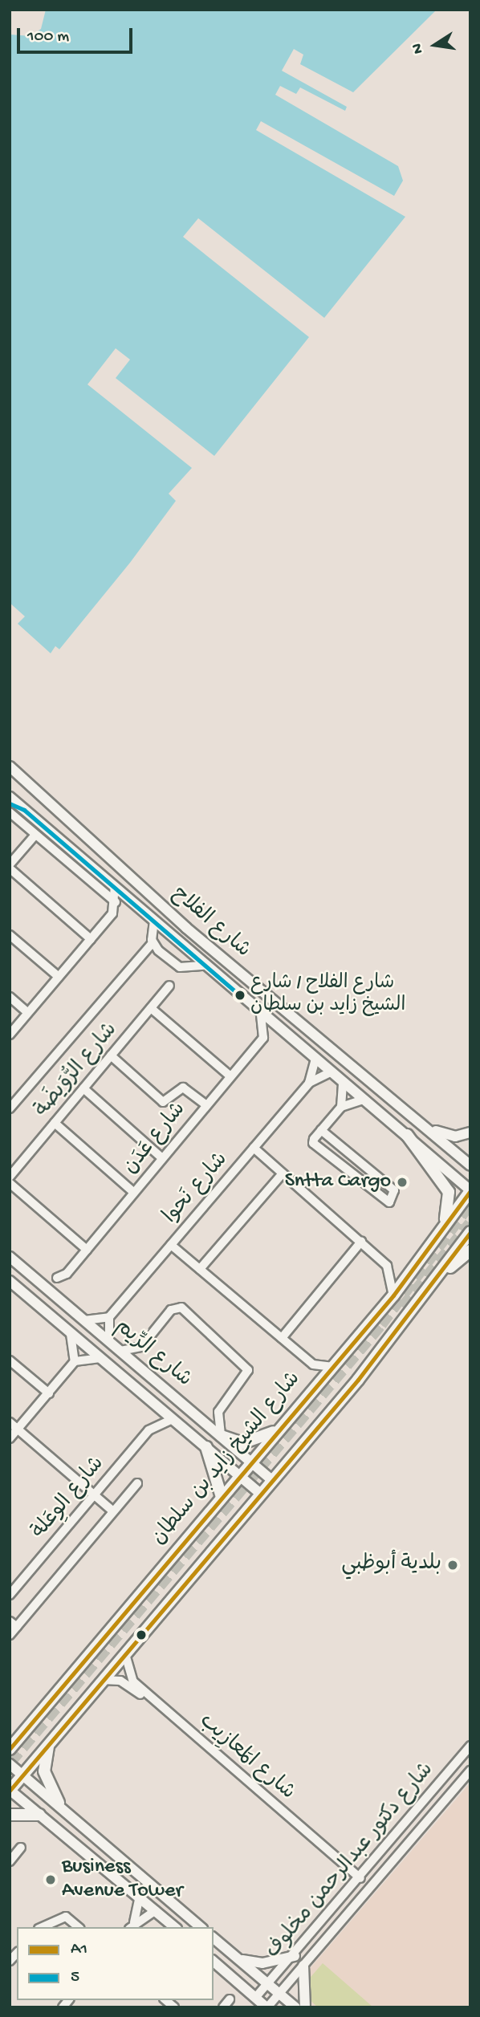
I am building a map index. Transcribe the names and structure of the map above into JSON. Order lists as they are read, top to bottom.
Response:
{
  "streets": {
    "main road": ["شارع الشيخ زايد بن سلطان"],
    "street": [
      "شارع الفلاح",
      "شارع الرُّوَيضَة",
      "شارع عَدَن",
      "شارع نَحوا",
      "شارع الرِّيم",
      "شارع الوِعَلة",
      "شارع المَعازِيب",
      "شارع دكتور عبدالرحمن مخلوف"
    ]
  },
  "crossings": [
    ["شارع الفلاح", "شارع عَدَن"],
    ["شارع الفلاح", "شارع نَحوا"],
    ["شارع الفلاح", "شارع الشيخ زايد بن سلطان"],
    ["شارع الرِّيم", "شارع الشيخ زايد بن سلطان"],
    ["شارع المَعازِيب", "شارع دكتور عبدالرحمن مخلوف"]
  ],
  "places": [
    "شارع الفلاح / شارع الشيخ زايد بن سلطان",
    "Sntta Cargo",
    "بلدية أبوظبي",
    "Business Avenue Tower"
  ],
  "lines": ["transit line 5", "transit line A1"],
  "legend": ["A1", "5"],
  "scale_bar": "100 m",
  "north": "left"
}
